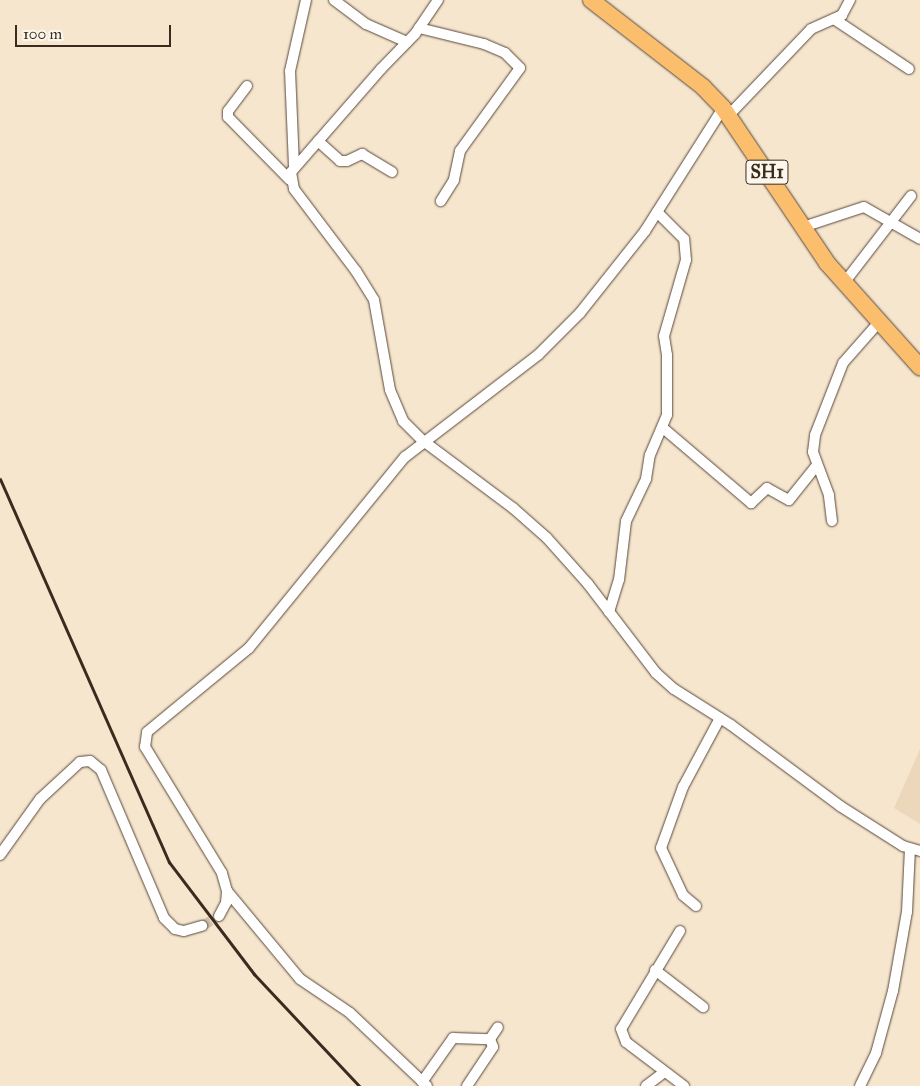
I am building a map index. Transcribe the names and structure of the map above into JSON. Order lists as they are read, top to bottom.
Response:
{
  "streets": {
    "main road": ["SH1"]
  },
  "scale_bar": "100 m"
}
